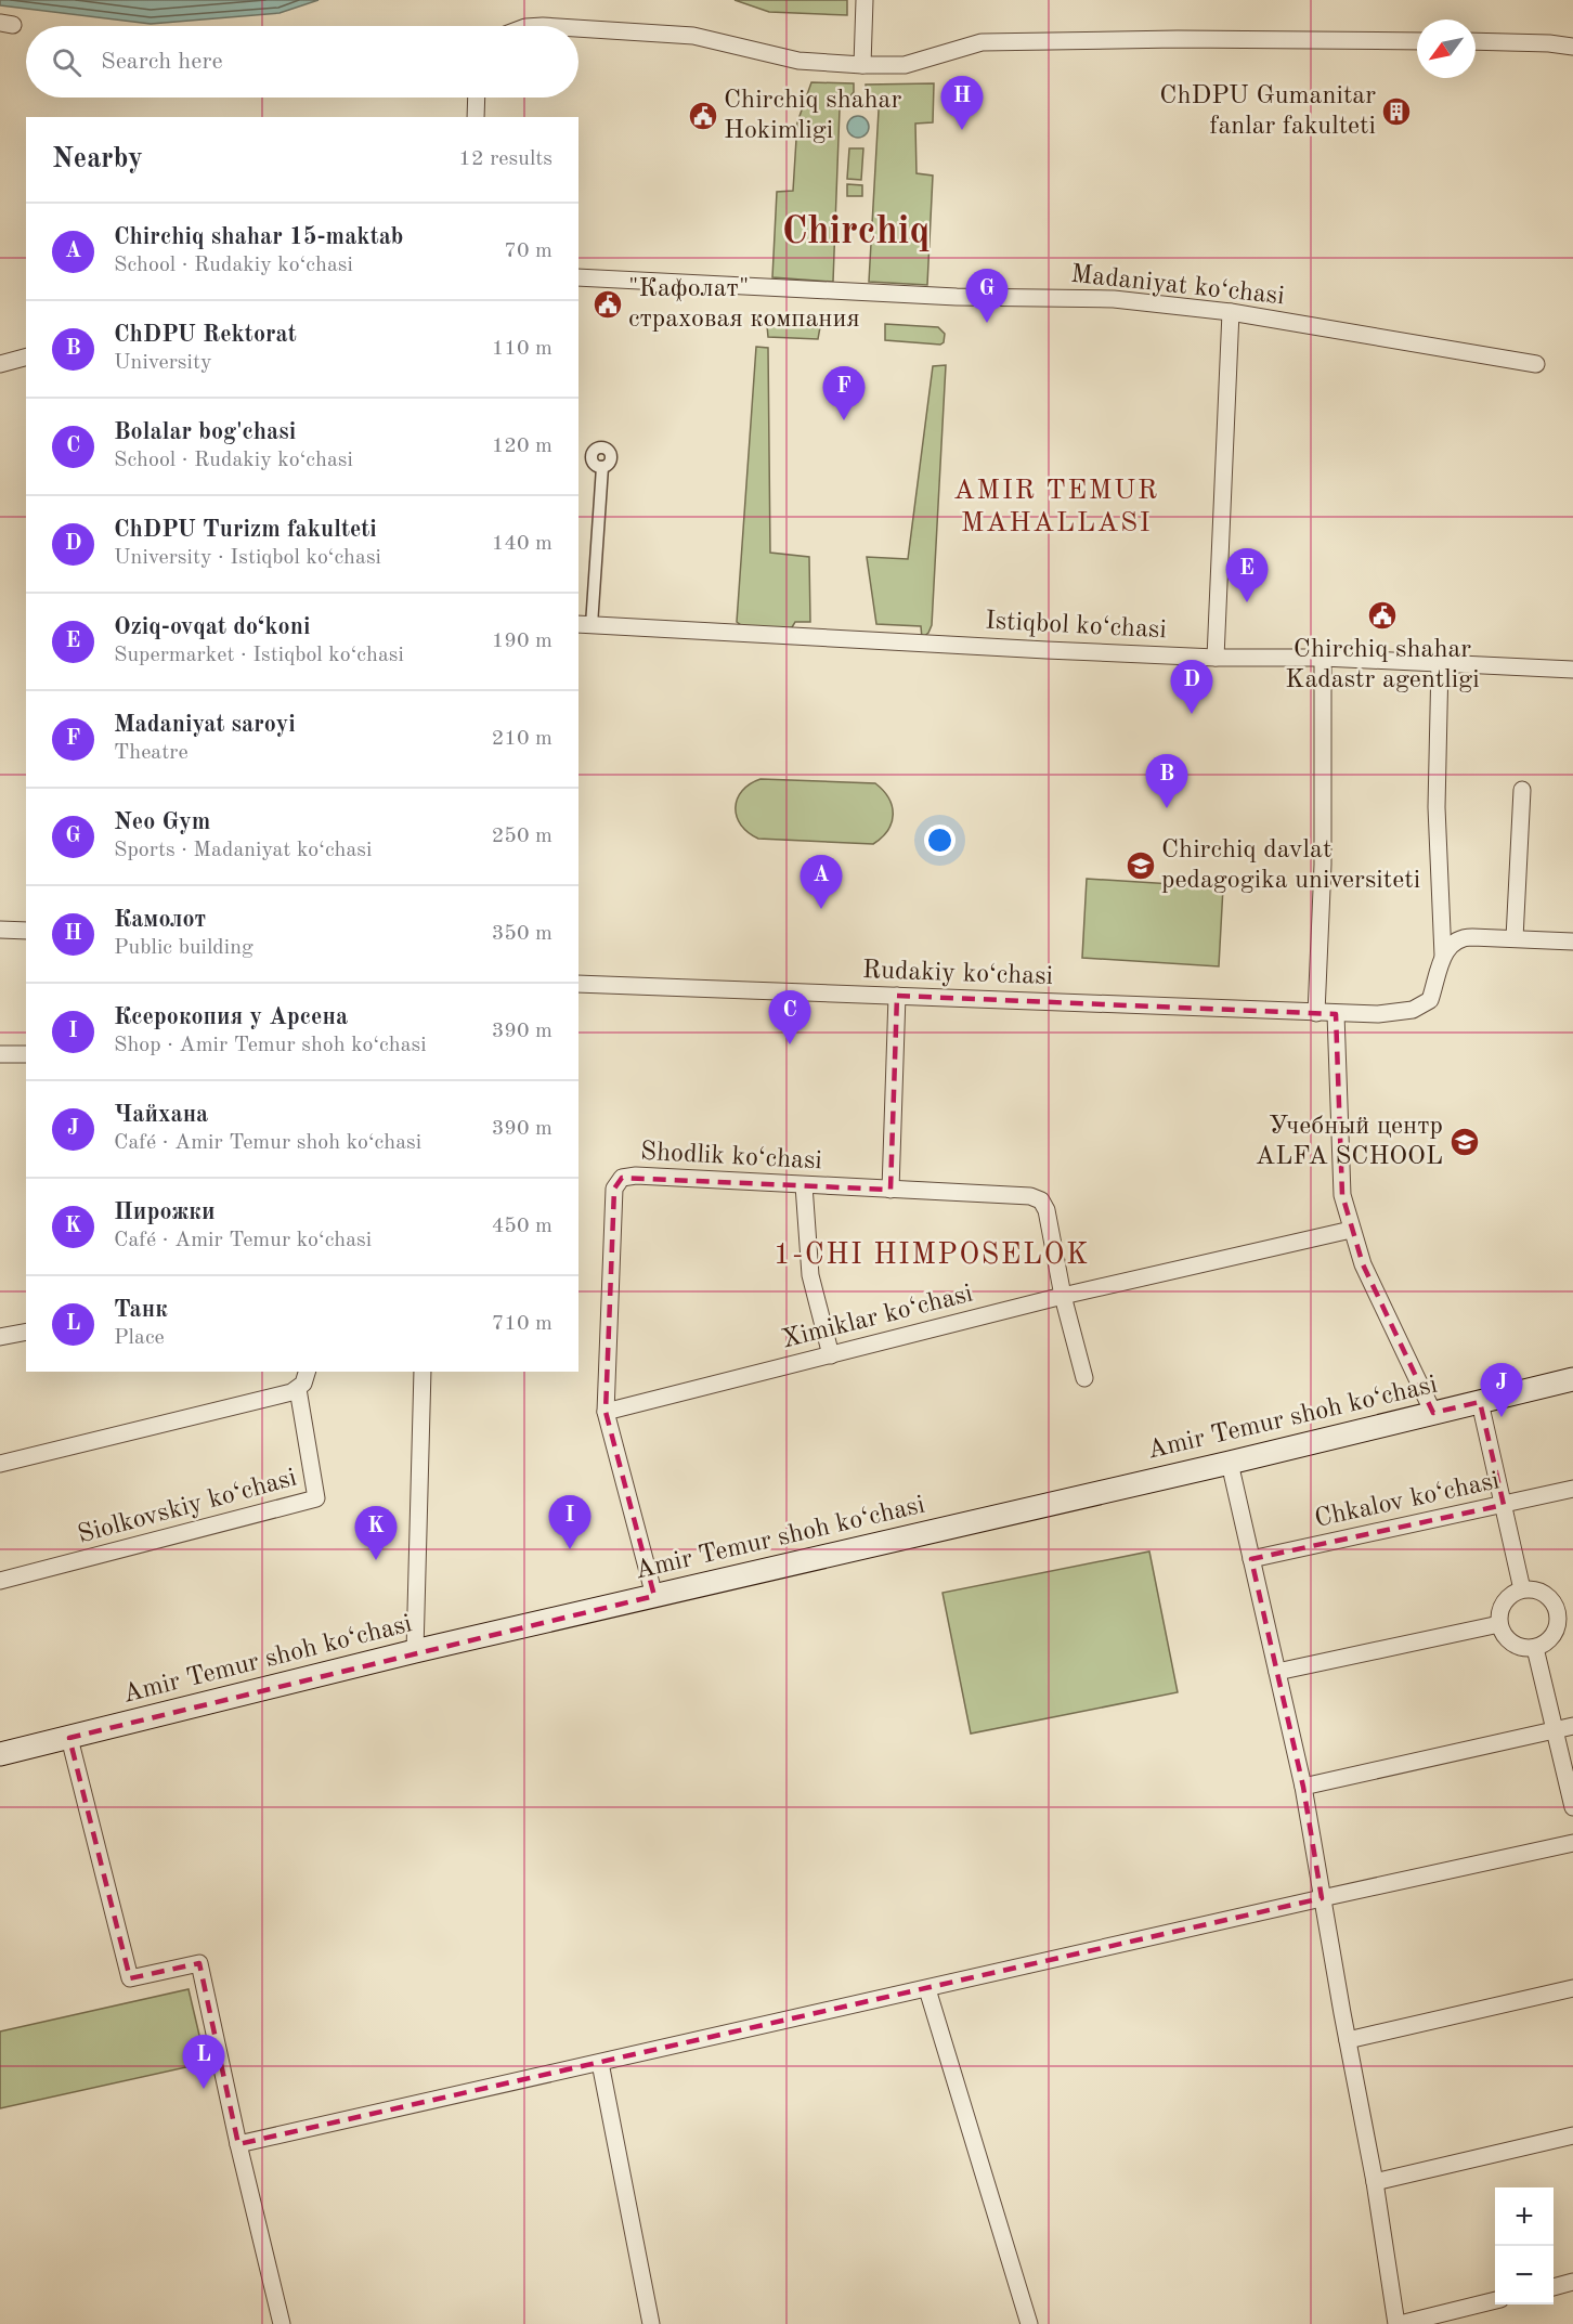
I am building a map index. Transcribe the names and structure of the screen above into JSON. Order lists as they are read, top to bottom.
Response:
{
  "streets": {
    "main road": ["Amir Temur shoh ko‘chasi"],
    "street": [
      "Madaniyat ko‘chasi",
      "Istiqbol ko‘chasi",
      "Rudakiy ko‘chasi",
      "Shodlik ko‘chasi",
      "Ximiklar ko‘chasi",
      "Chkalov ko‘chasi",
      "Siolkovskiy ko‘chasi"
    ]
  },
  "crossings": [
    ["Istiqbol ko‘chasi", "Rudakiy ko‘chasi"],
    ["Shodlik ko‘chasi", "Ximiklar ko‘chasi"],
    ["Shodlik ko‘chasi", "Amir Temur shoh ko‘chasi"]
  ],
  "districts": ["Chirchiq", "AMIR TEMUR MAHALLASI", "1-CHI HIMPOSELOK"],
  "places": {
    "building": ["ChDPU Gumanitar fanlar fakulteti"],
    "public building": ["Chirchiq shahar Hokimligi", "\"Кафолат\" страховая компания", "Chirchiq shahar Kadastr agentligi"],
    "school or university": ["Chirchiq davlat pedagogika universiteti", "Учебный центр ALFA SCHOOL"]
  },
  "north": "bottom left",
  "page": {
    "search": "Search here",
    "pins": [
      "H",
      "G",
      "F",
      "E",
      "D",
      "B",
      "A",
      "C",
      "J",
      "I",
      "K",
      "L"
    ],
    "heading": ["Nearby", "12 results"],
    "list": [
      {
        "mark": "A",
        "name": "Chirchiq shahar 15-maktab",
        "note": "School · Rudakiy ko‘chasi",
        "value": "70 m"
      },
      {
        "mark": "B",
        "name": "ChDPU Rektorat",
        "note": "University",
        "value": "110 m"
      },
      {
        "mark": "C",
        "name": "Bolalar bog'chasi",
        "note": "School · Rudakiy ko‘chasi",
        "value": "120 m"
      },
      {
        "mark": "D",
        "name": "ChDPU Turizm fakulteti",
        "note": "University · Istiqbol ko‘chasi",
        "value": "140 m"
      },
      {
        "mark": "E",
        "name": "Oziq-ovqat do‘koni",
        "note": "Supermarket · Istiqbol ko‘chasi",
        "value": "190 m"
      },
      {
        "mark": "F",
        "name": "Madaniyat saroyi",
        "note": "Theatre",
        "value": "210 m"
      },
      {
        "mark": "G",
        "name": "Neo Gym",
        "note": "Sports · Madaniyat ko‘chasi",
        "value": "250 m"
      },
      {
        "mark": "H",
        "name": "Камолот",
        "note": "Public building",
        "value": "350 m"
      },
      {
        "mark": "I",
        "name": "Ксерокопия у Арсена",
        "note": "Shop · Amir Temur shoh ko‘chasi",
        "value": "390 m"
      },
      {
        "mark": "J",
        "name": "Чайхана",
        "note": "Café · Amir Temur shoh ko‘chasi",
        "value": "390 m"
      },
      {
        "mark": "K",
        "name": "Пирожки",
        "note": "Café · Amir Temur ko‘chasi",
        "value": "450 m"
      },
      {
        "mark": "L",
        "name": "Танк",
        "note": "Place",
        "value": "710 m"
      }
    ],
    "map_buttons": ["+", "−"]
  }
}
